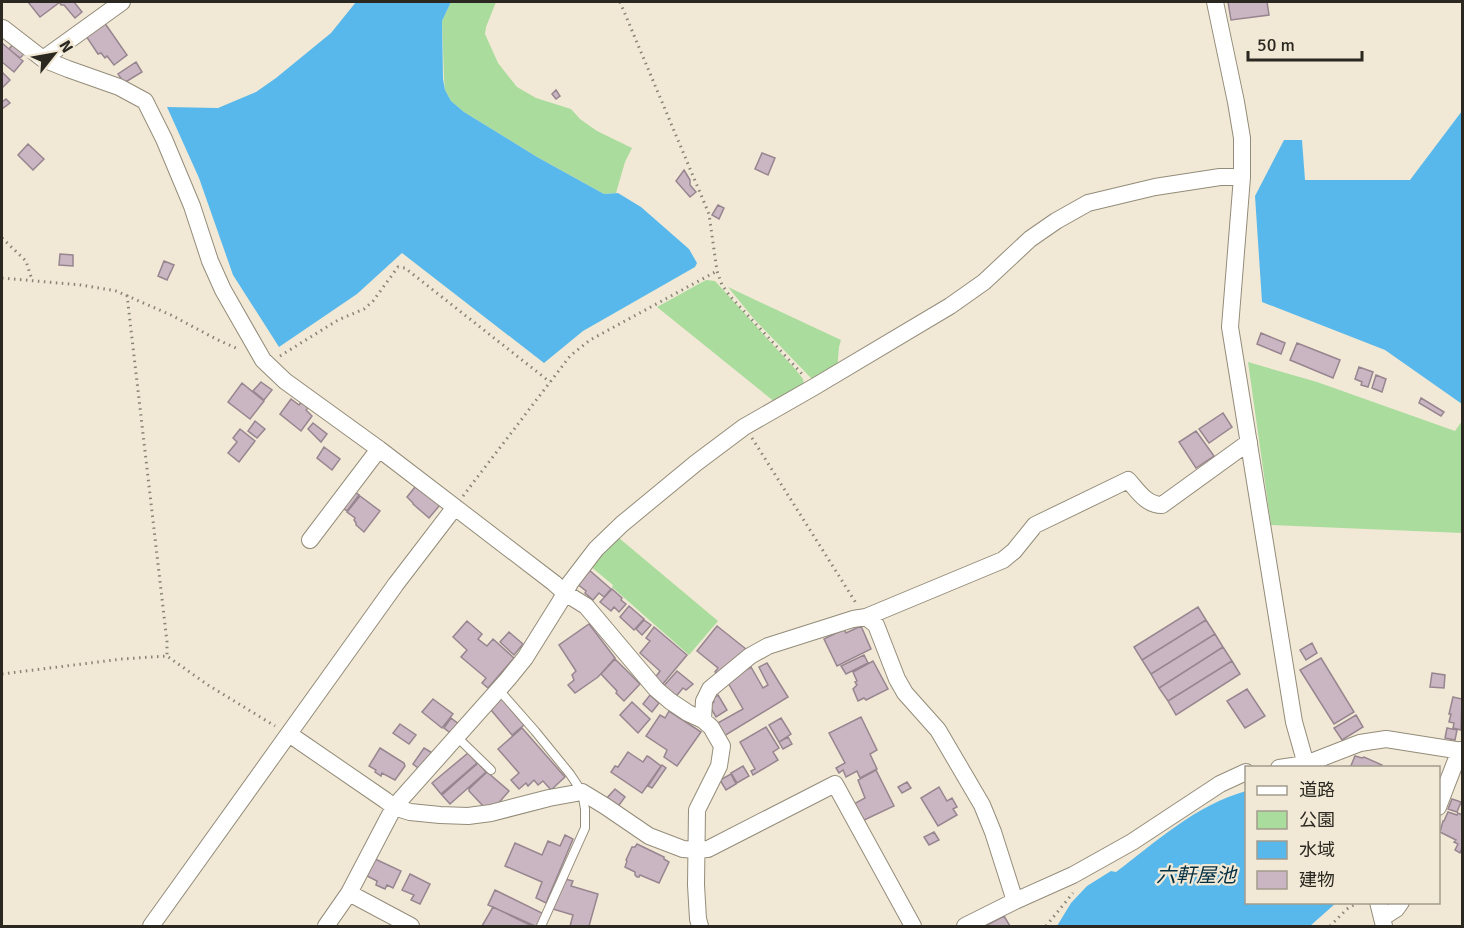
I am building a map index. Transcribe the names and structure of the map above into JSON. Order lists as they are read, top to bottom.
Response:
{
  "water": ["六軒屋池"],
  "legend": [
    "道路",
    "公園",
    "水域",
    "建物"
  ],
  "scale_bar": "50 m",
  "north": "top right"
}
